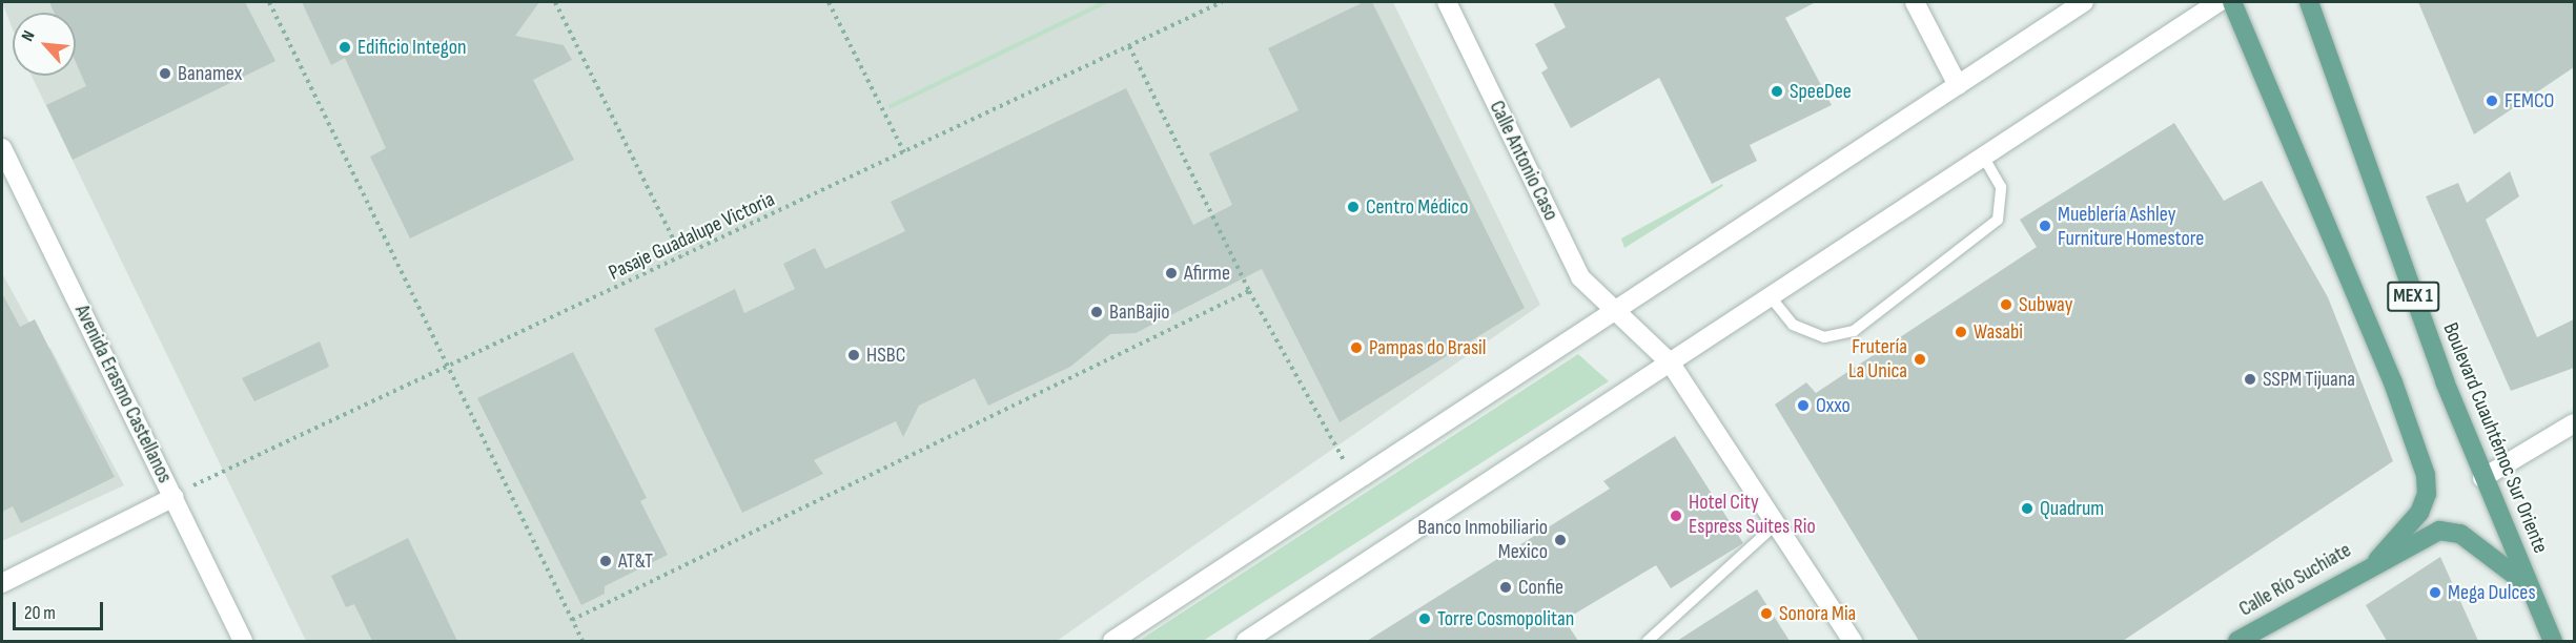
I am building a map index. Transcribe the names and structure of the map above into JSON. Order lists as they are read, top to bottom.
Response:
{
  "streets": {
    "main road": [
      "Calle Antonio Caso",
      "MEX 1",
      "Avenida Erasmo Castellanos",
      "Boulevard Cuauhtémoc Sur Oriente",
      "Calle Río Suchiate"
    ],
    "path": ["Pasaje Guadalupe Victoria"]
  },
  "crossings": [
    ["Pasaje Guadalupe Victoria", "Avenida Erasmo Castellanos"],
    ["MEX 1", "Calle Río Suchiate"],
    ["Boulevard Cuauhtémoc Sur Oriente", "Calle Río Suchiate"]
  ],
  "places": [
    "Edificio Integon",
    "Banamex",
    "SpeeDee",
    "FEMCO",
    "Centro Médico",
    "Mueblería Ashley Furniture Homestore",
    "Afirme",
    "Subway",
    "BanBajio",
    "Wasabi",
    "Pampas do Brasil",
    "HSBC",
    "Frutería La Unica",
    "SSPM Tijuana",
    "Oxxo",
    "Quadrum",
    "Hotel City Espress Suites Rio",
    "Banco Inmobiliario Mexico",
    "AT&T",
    "Confie",
    "Mega Dulces",
    "Sonora Mia",
    "Torre Cosmopolitan"
  ],
  "scale_bar": "20 m",
  "north": "top left"
}
